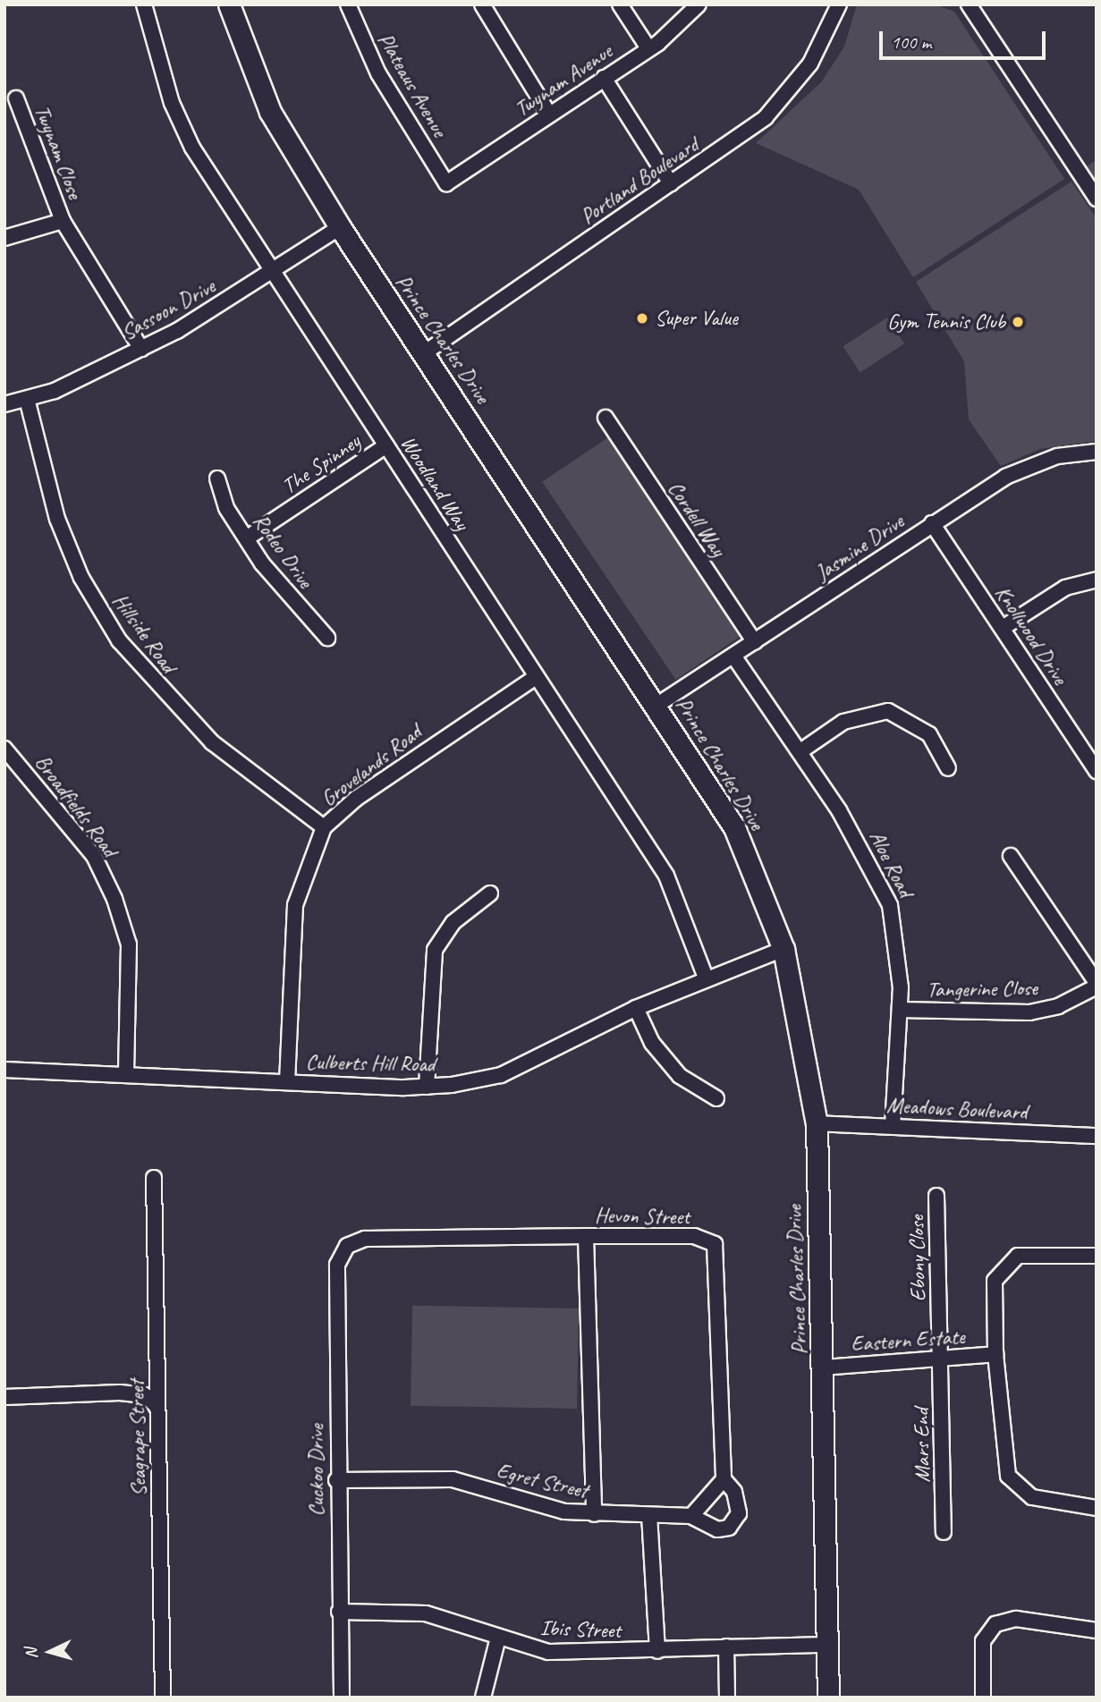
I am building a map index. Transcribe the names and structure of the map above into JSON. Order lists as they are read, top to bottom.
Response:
{
  "streets": {
    "highway": ["Prince Charles Drive"],
    "street": [
      "Twynam Avenue",
      "Plateaus Avenue",
      "Twynam Close",
      "Portland Boulevard",
      "Sassoon Drive",
      "The Spinney",
      "Woodland Way",
      "Cordell Way",
      "Jasmine Drive",
      "Rodeo Drive",
      "Hillside Road",
      "Knollwood Drive",
      "Grovelands Road",
      "Broadfields Road",
      "Aloe Road",
      "Tangerine Close",
      "Culberts Hill Road",
      "Meadows Boulevard",
      "Hevon Street",
      "Ebony Close",
      "Eastern Estate",
      "Seagrape Street",
      "Mars End",
      "Cuckoo Drive",
      "Egret Street",
      "Ibis Street"
    ]
  },
  "crossings": [
    ["Twynam Avenue", "Plateaus Avenue"],
    ["Twynam Close", "Sassoon Drive"],
    ["Portland Boulevard", "Prince Charles Drive"],
    ["Sassoon Drive", "Prince Charles Drive"],
    ["Sassoon Drive", "Woodland Way"],
    ["Sassoon Drive", "Hillside Road"],
    ["Prince Charles Drive", "Jasmine Drive"],
    ["Prince Charles Drive", "Culberts Hill Road"],
    ["Prince Charles Drive", "Meadows Boulevard"],
    ["Prince Charles Drive", "Eastern Estate"],
    ["Prince Charles Drive", "Ibis Street"],
    ["The Spinney", "Woodland Way"],
    ["The Spinney", "Rodeo Drive"],
    ["Woodland Way", "Grovelands Road"],
    ["Woodland Way", "Culberts Hill Road"],
    ["Cordell Way", "Jasmine Drive"],
    ["Jasmine Drive", "Knollwood Drive"],
    ["Jasmine Drive", "Aloe Road"],
    ["Hillside Road", "Grovelands Road"],
    ["Grovelands Road", "Culberts Hill Road"],
    ["Broadfields Road", "Culberts Hill Road"],
    ["Aloe Road", "Tangerine Close"],
    ["Aloe Road", "Meadows Boulevard"],
    ["Hevon Street", "Cuckoo Drive"],
    ["Hevon Street", "Egret Street"],
    ["Ebony Close", "Eastern Estate"],
    ["Ebony Close", "Mars End"],
    ["Eastern Estate", "Mars End"],
    ["Cuckoo Drive", "Egret Street"],
    ["Cuckoo Drive", "Ibis Street"]
  ],
  "places": ["Super Value", "Gym Tennis Club"],
  "scale_bar": "100 m",
  "north": "left"
}
